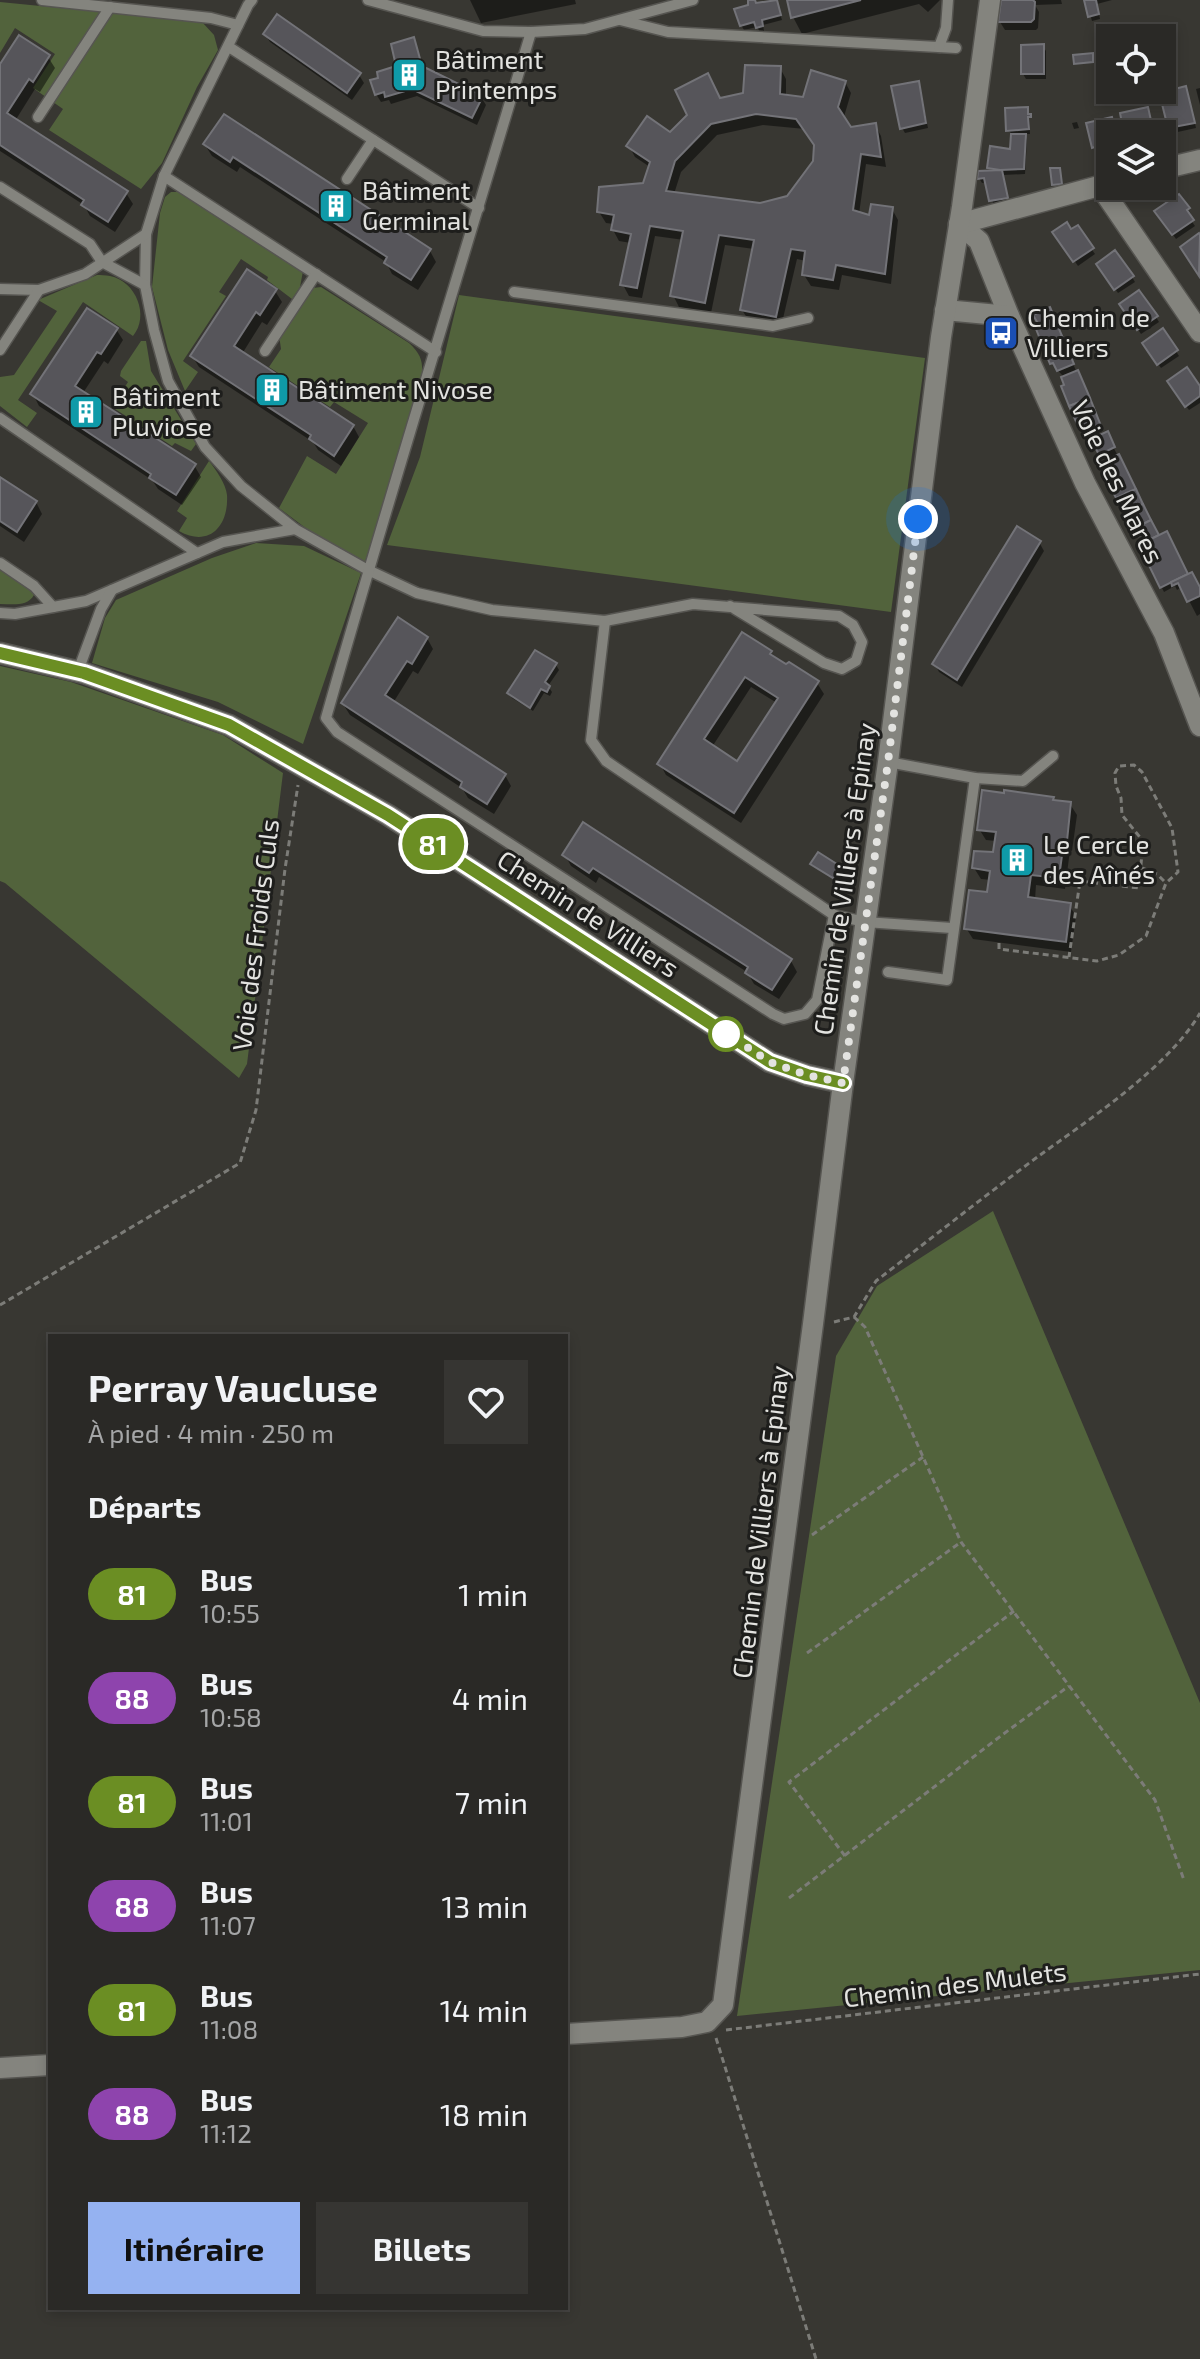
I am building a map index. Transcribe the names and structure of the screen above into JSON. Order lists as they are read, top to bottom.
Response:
{
  "streets": {
    "street": ["Voie des Mares", "Chemin de Villiers à Epinay", "Chemin de Villiers"],
    "path": ["Voie des Froids Culs", "Chemin des Mulets"]
  },
  "crossings": [
    ["Voie des Mares", "Chemin de Villiers à Epinay"],
    ["Chemin de Villiers à Epinay", "Chemin de Villiers"],
    ["Chemin de Villiers à Epinay", "Chemin des Mulets"],
    ["Chemin de Villiers", "Voie des Froids Culs"]
  ],
  "places": {
    "building": [
      "Bâtiment Printemps",
      "Bâtiment Germinal",
      "Bâtiment Nivose",
      "Bâtiment Pluviose",
      "Le Cercle des Aînés"
    ],
    "bus stop": ["Chemin de Villiers"]
  },
  "lines": ["bus line 81"],
  "page": {
    "on_map": "81",
    "heading": [
      ["Perray Vaucluse", "À pied · 4 min · 250 m"],
      "Départs"
    ],
    "list": [
      {
        "mark": "81",
        "name": "Bus",
        "note": "10:55",
        "value": "1 min"
      },
      {
        "mark": "88",
        "name": "Bus",
        "note": "10:58",
        "value": "4 min"
      },
      {
        "mark": "81",
        "name": "Bus",
        "note": "11:01",
        "value": "7 min"
      },
      {
        "mark": "88",
        "name": "Bus",
        "note": "11:07",
        "value": "13 min"
      },
      {
        "mark": "81",
        "name": "Bus",
        "note": "11:08",
        "value": "14 min"
      },
      {
        "mark": "88",
        "name": "Bus",
        "note": "11:12",
        "value": "18 min"
      }
    ],
    "buttons": ["Itinéraire", "Billets"]
  }
}
